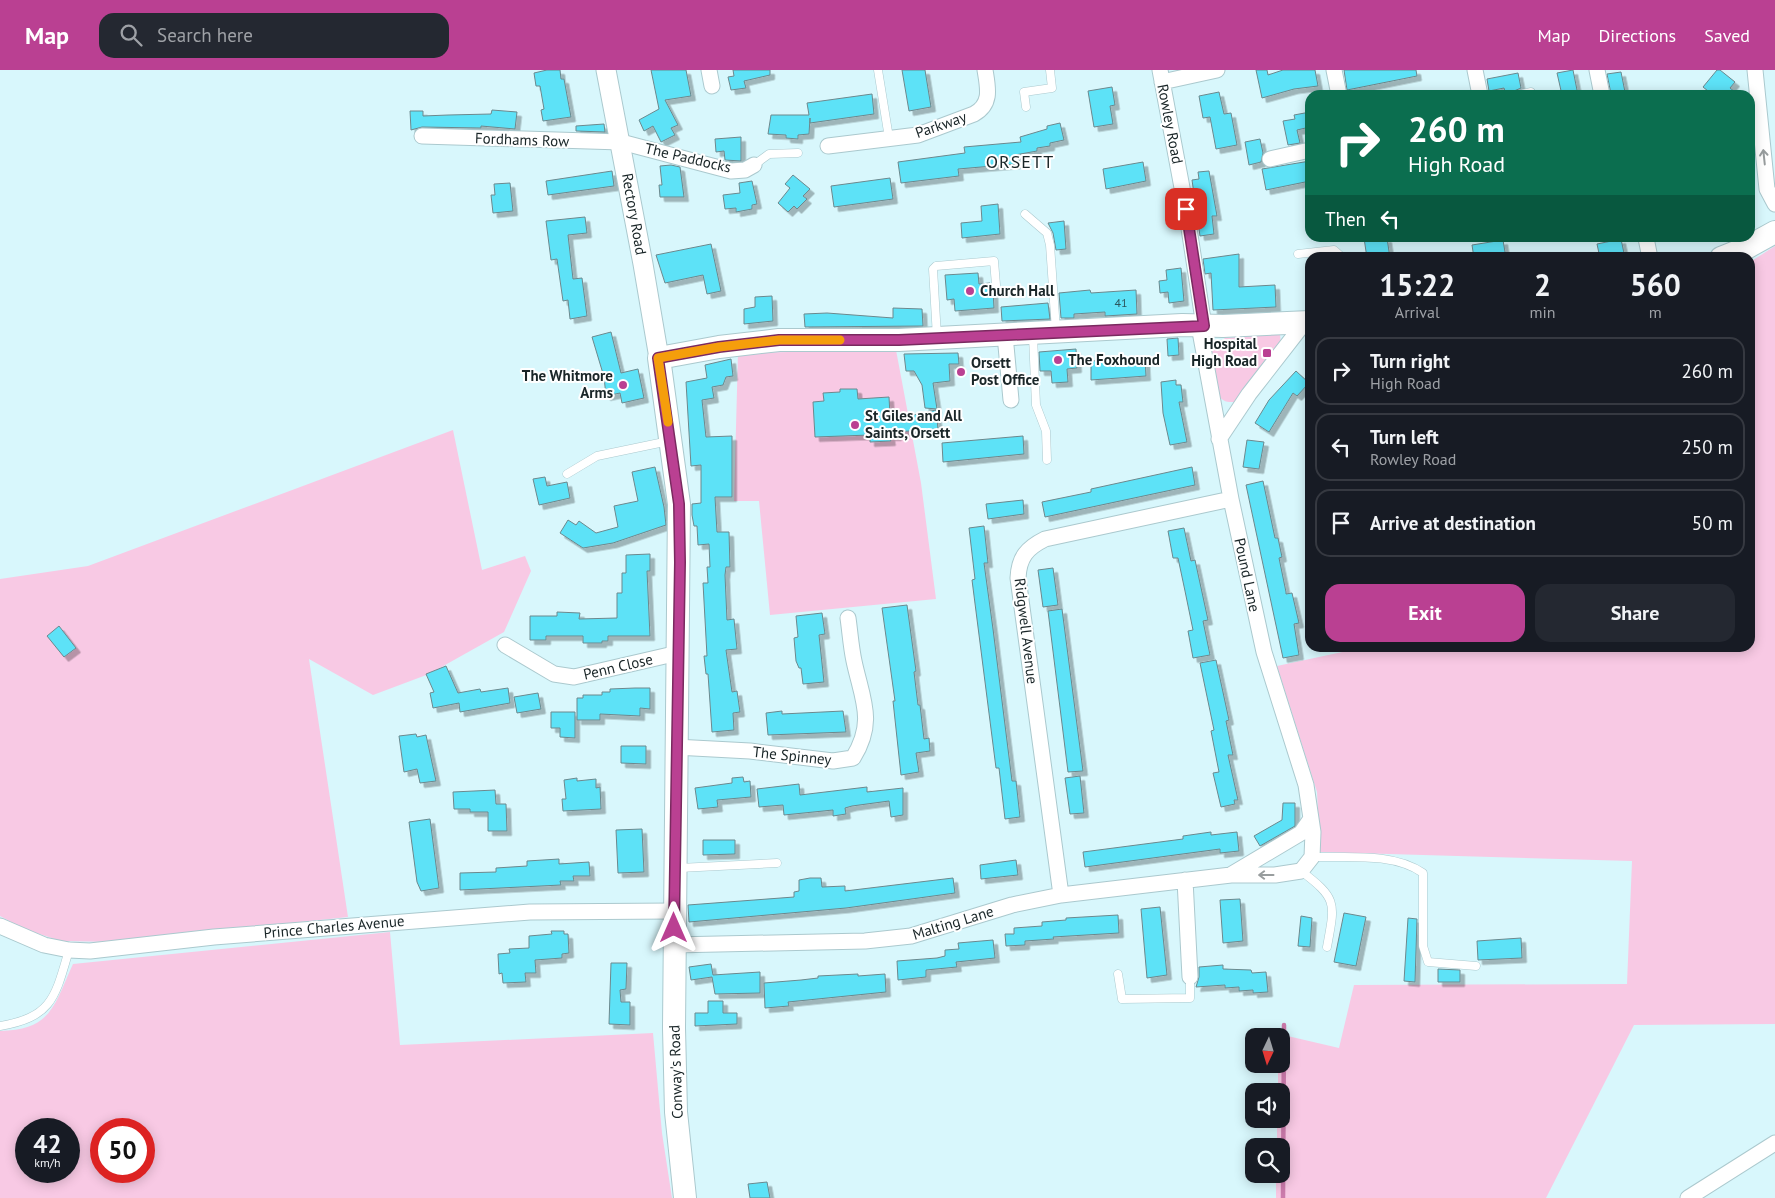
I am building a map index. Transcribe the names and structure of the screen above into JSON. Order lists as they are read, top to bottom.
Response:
{
  "streets": {
    "main road": ["Conway's Road"],
    "street": [
      "Rowley Road",
      "Parkway",
      "Fordhams Row",
      "The Paddocks",
      "Rectory Road",
      "Pound Lane",
      "Ridgwell Avenue",
      "Penn Close",
      "The Spinney",
      "Malting Lane",
      "Prince Charles Avenue"
    ]
  },
  "crossings": [
    ["Rowley Road", "Pound Lane"],
    ["Fordhams Row", "The Paddocks"],
    ["Fordhams Row", "Rectory Road"],
    ["The Paddocks", "Rectory Road"],
    ["Rectory Road", "Conway's Road"],
    ["Pound Lane", "Ridgwell Avenue"],
    ["Pound Lane", "Malting Lane"],
    ["Ridgwell Avenue", "Malting Lane"],
    ["Penn Close", "Conway's Road"],
    ["The Spinney", "Conway's Road"],
    ["Malting Lane", "Conway's Road"],
    ["Prince Charles Avenue", "Conway's Road"]
  ],
  "districts": ["ORSETT"],
  "places": {
    "other": [
      "Church Hall",
      "The Foxhound",
      "Orsett Post Office",
      "The Whitmore Arms",
      "St Giles and All Saints, Orsett"
    ],
    "transit": ["Hospital High Road"]
  },
  "house_numbers": ["41"],
  "north": "bottom",
  "page": {
    "header": "Map",
    "search": "Search here",
    "nav": ["Map", "Directions", "Saved"],
    "turn": ["260 m", "High Road"],
    "then": "Then",
    "eta": [
      "15:22",
      "Arrival",
      "2",
      "min",
      "560",
      "m"
    ],
    "list": [
      {
        "name": "Turn right",
        "note": "High Road",
        "value": "260 m"
      },
      {
        "name": "Turn left",
        "note": "Rowley Road",
        "value": "250 m"
      },
      {
        "name": "Arrive at destination",
        "value": "50 m"
      }
    ],
    "buttons": ["Exit", "Share"],
    "speed": "42 km/h",
    "limit": "50"
  }
}
